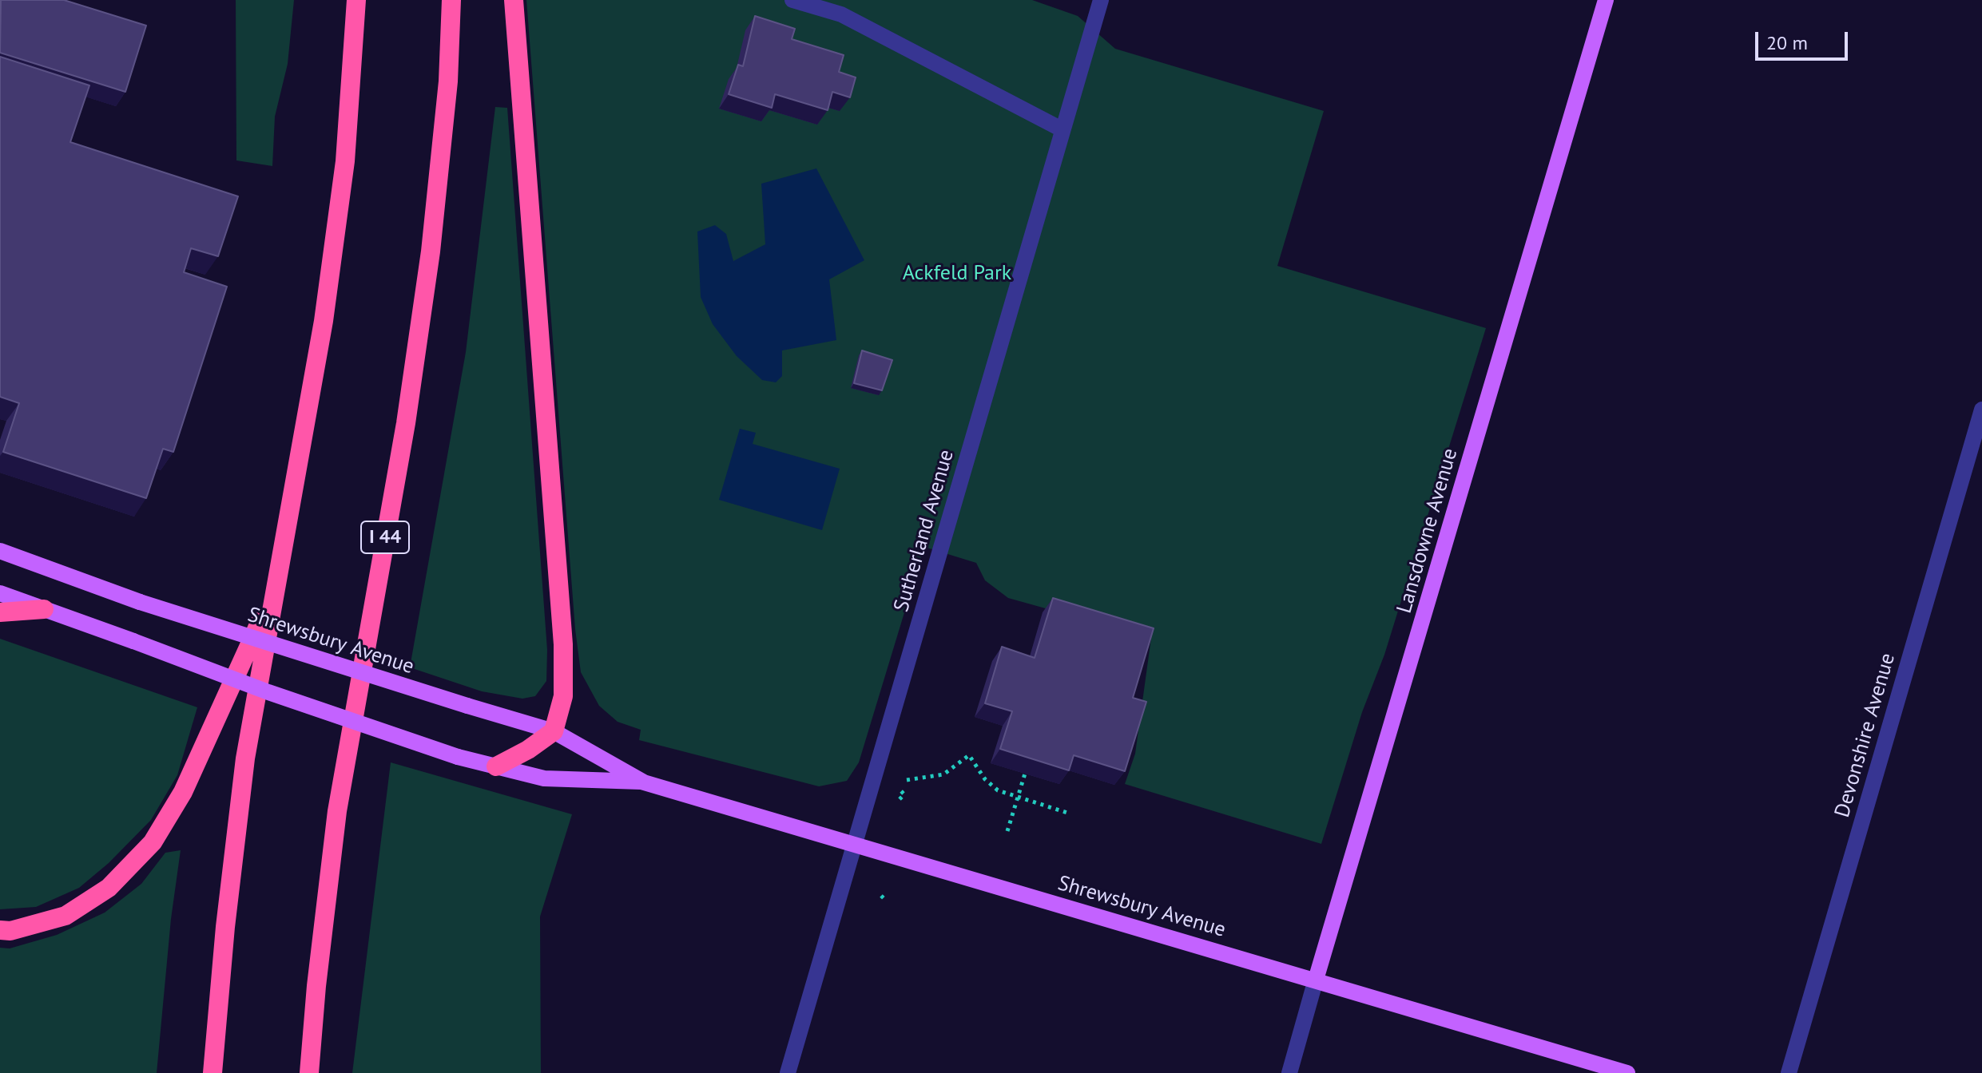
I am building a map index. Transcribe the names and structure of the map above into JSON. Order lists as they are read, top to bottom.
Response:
{
  "streets": {
    "highway": ["I 44"],
    "main road": ["Lansdowne Avenue", "Shrewsbury Avenue"],
    "street": ["Sutherland Avenue", "Devonshire Avenue"]
  },
  "crossings": [
    ["Sutherland Avenue", "Shrewsbury Avenue"],
    ["Lansdowne Avenue", "Shrewsbury Avenue"]
  ],
  "parks": ["Ackfeld Park"],
  "scale_bar": "20 m"
}
